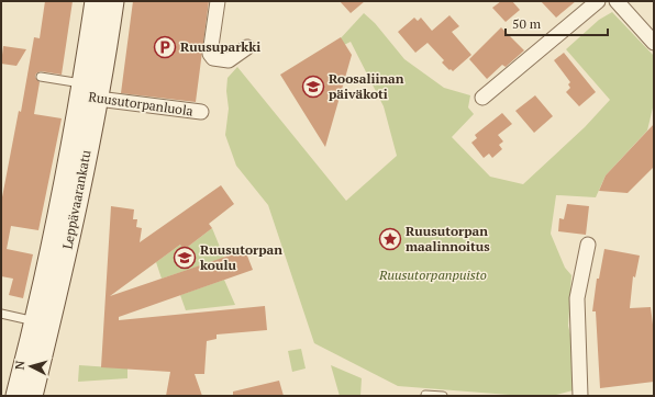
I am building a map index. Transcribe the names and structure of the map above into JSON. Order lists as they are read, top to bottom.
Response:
{
  "streets": {
    "main road": ["Leppävaarankatu"],
    "street": ["Ruusutorpanluola"]
  },
  "crossings": [
    ["Ruusutorpanluola", "Leppävaarankatu"]
  ],
  "parks": ["Ruusutorpanpuisto"],
  "places": {
    "parking": ["Ruusuparkki"],
    "school or university": ["Roosaliinan päiväkoti", "Ruusutorpan koulu"],
    "place": ["Ruusutorpan maalinnoitus"]
  },
  "scale_bar": "50 m",
  "north": "left"
}
